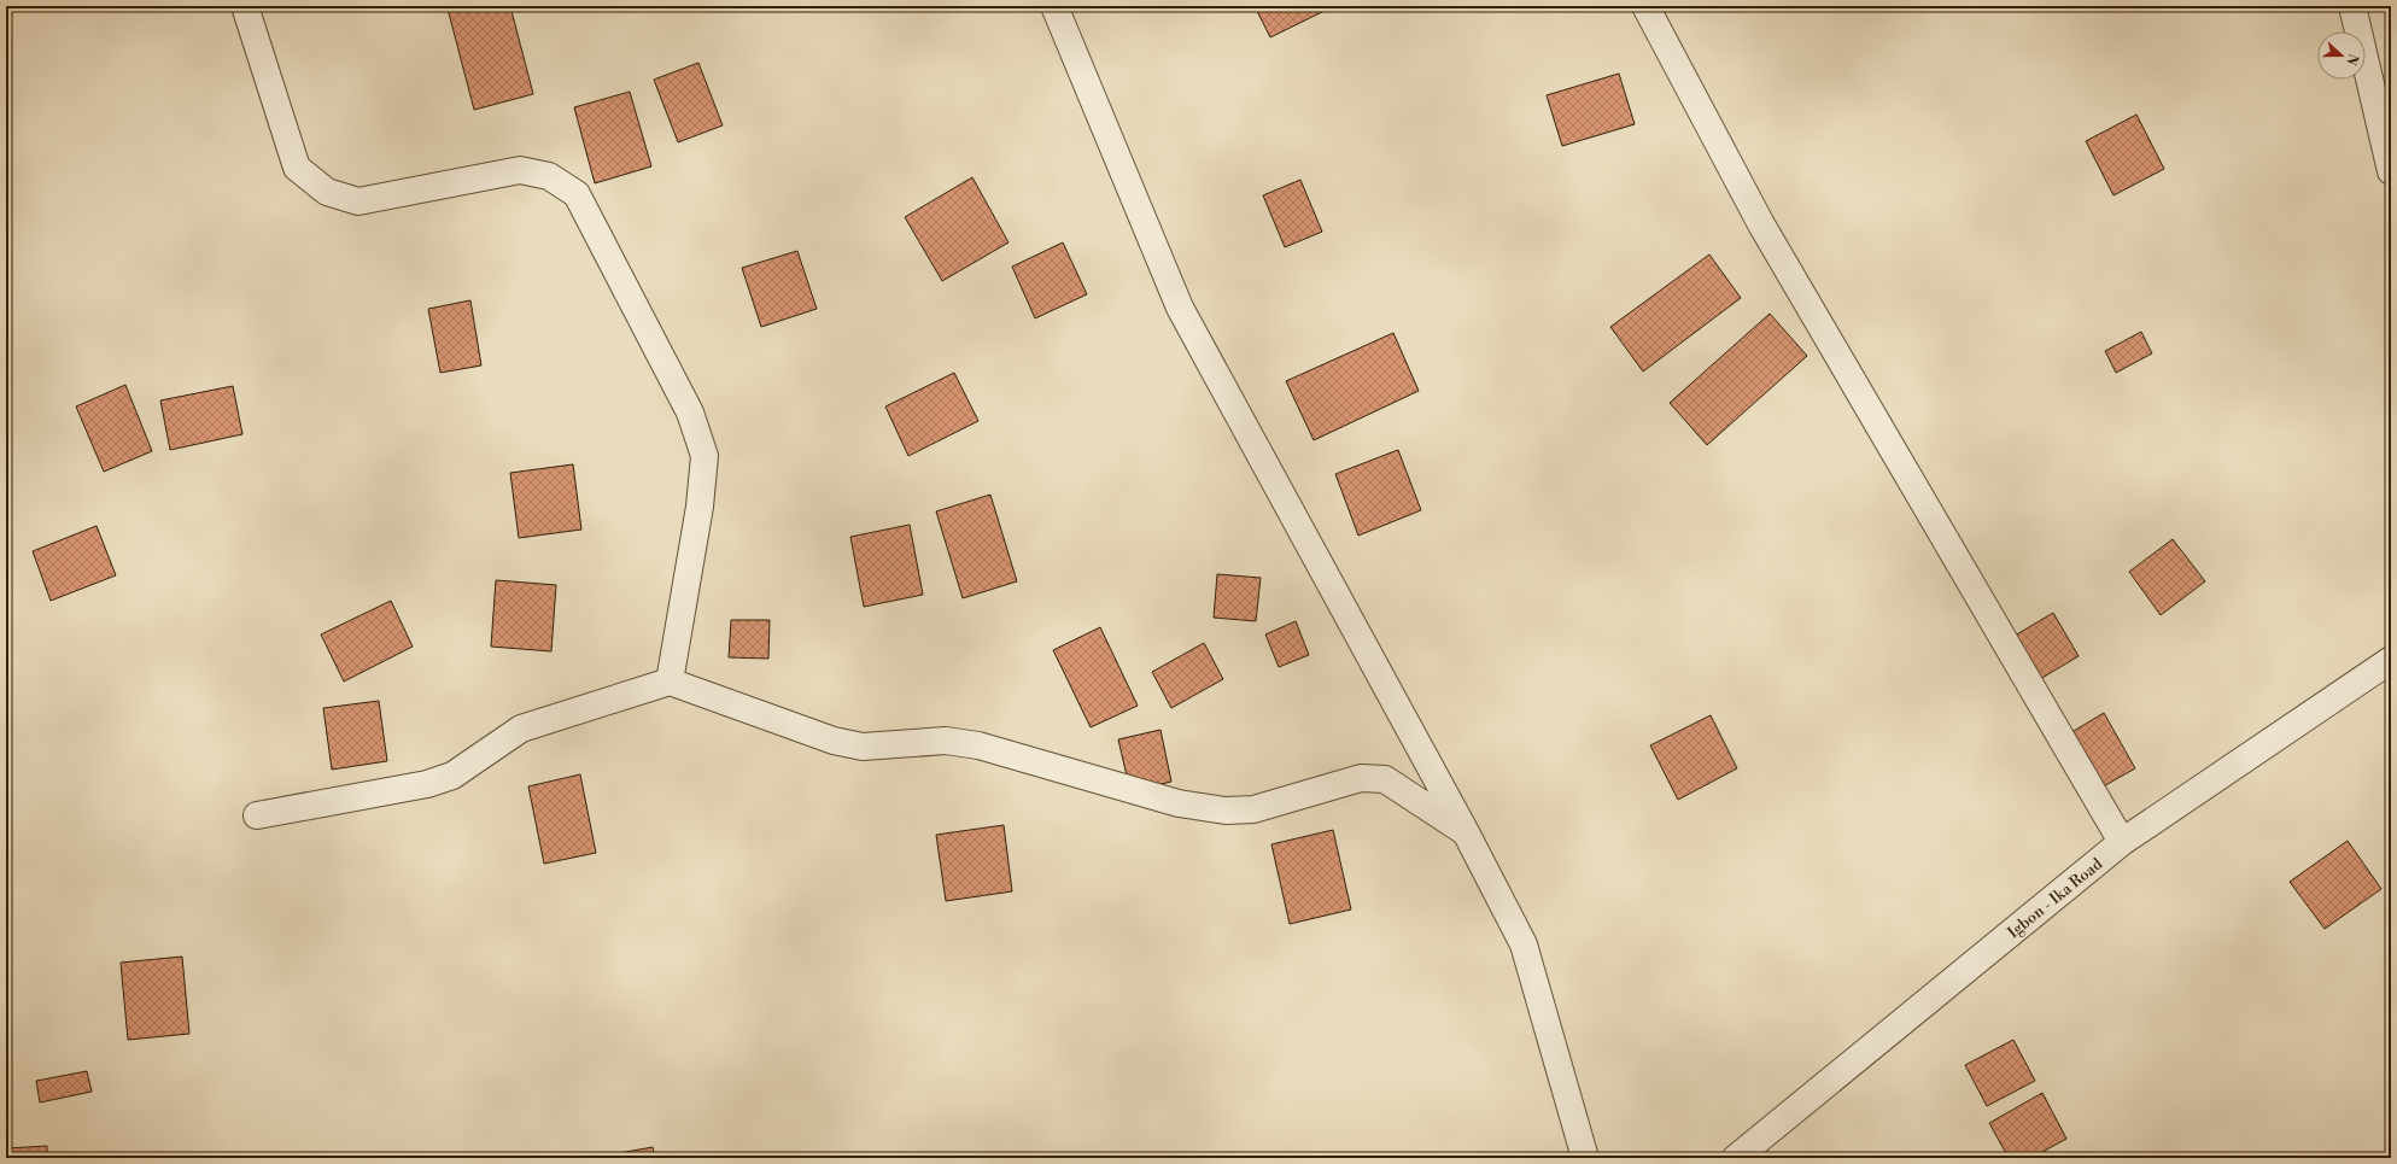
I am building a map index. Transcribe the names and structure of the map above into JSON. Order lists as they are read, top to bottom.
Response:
{
  "streets": {
    "street": ["Igbon - Ika Road"]
  },
  "north": "right"
}
